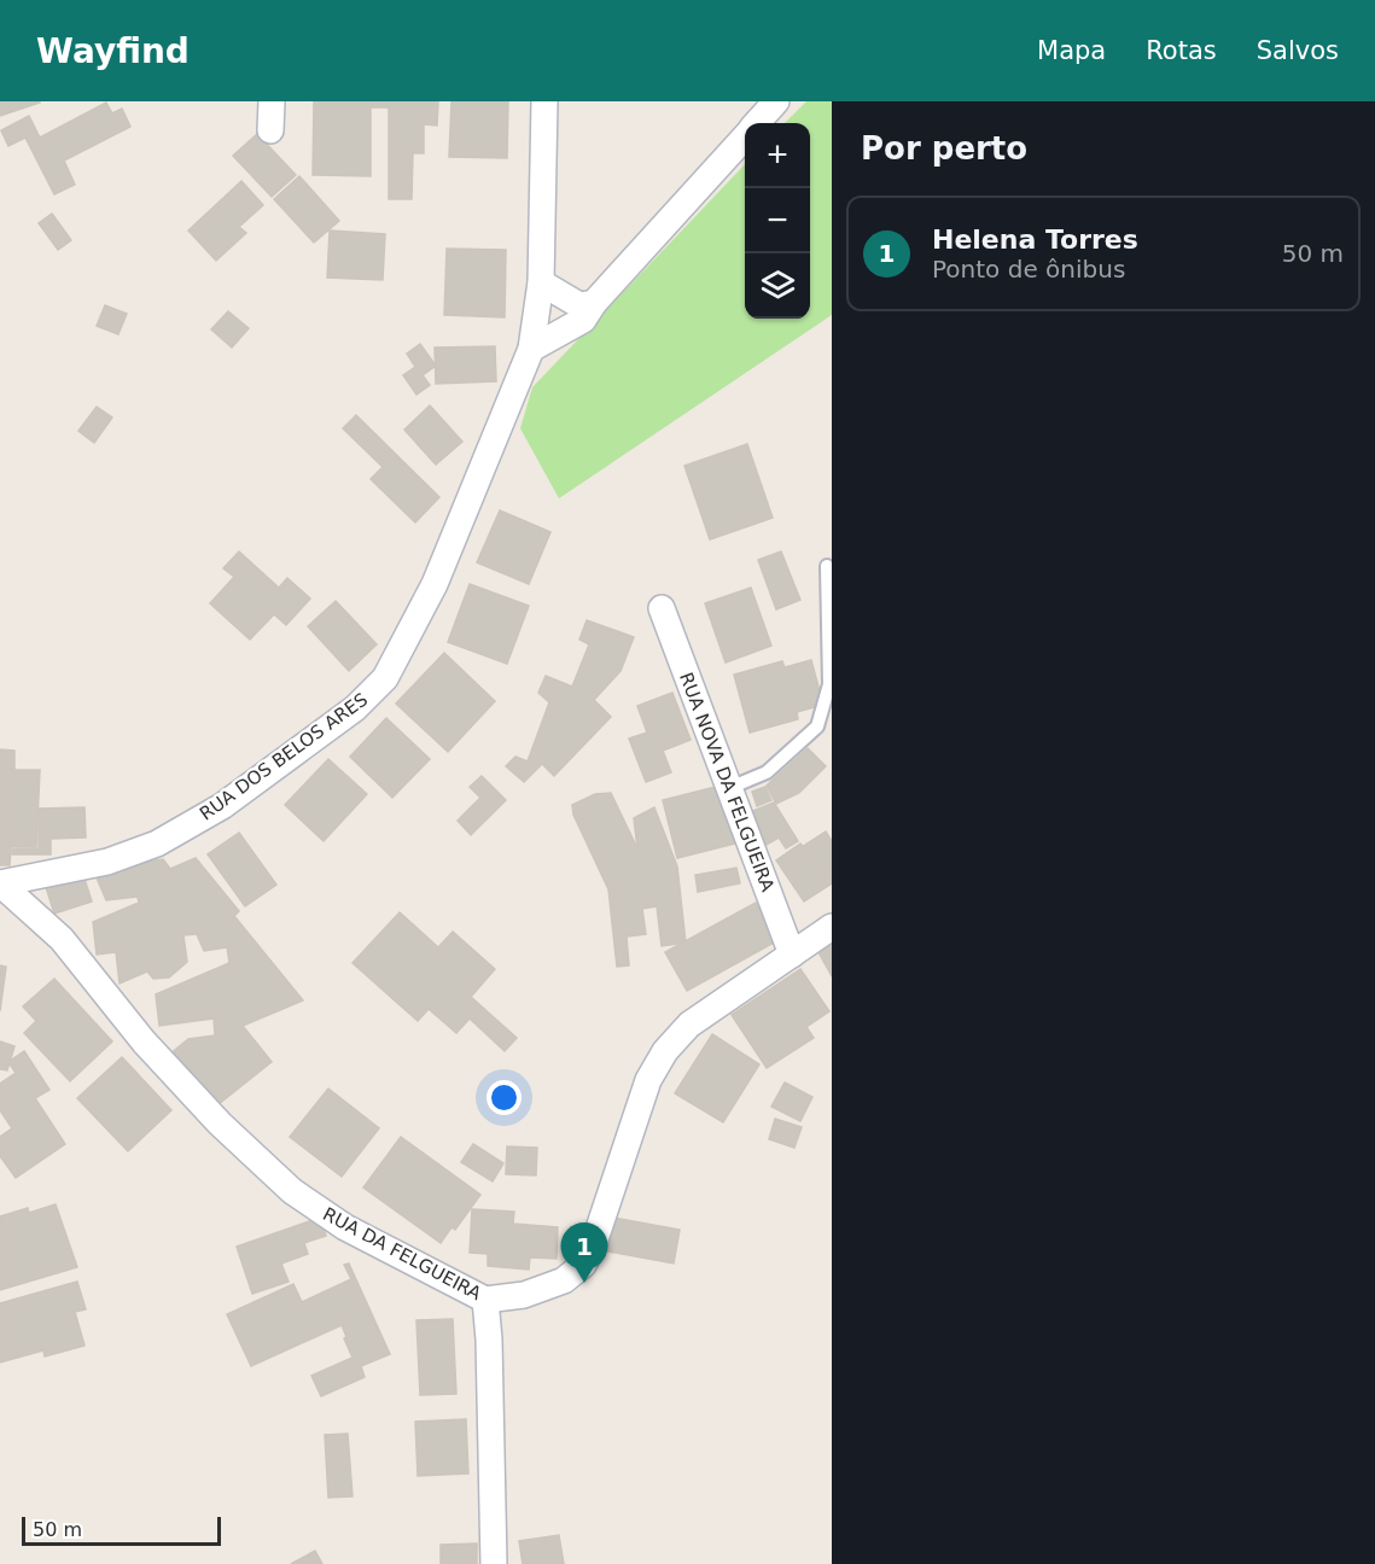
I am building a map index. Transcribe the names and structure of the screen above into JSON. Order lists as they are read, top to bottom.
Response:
{
  "streets": {
    "street": ["RUA DOS BELOS ARES", "RUA NOVA DA FELGUEIRA", "RUA DA FELGUEIRA"]
  },
  "crossings": [
    ["RUA DOS BELOS ARES", "RUA DA FELGUEIRA"],
    ["RUA NOVA DA FELGUEIRA", "RUA DA FELGUEIRA"]
  ],
  "scale_bar": "50 m",
  "page": {
    "header": "Wayfind",
    "nav": ["Mapa", "Rotas", "Salvos"],
    "heading": "Por perto",
    "map_buttons": ["+", "−"],
    "list": [
      {
        "mark": "1",
        "name": "Helena Torres",
        "note": "Ponto de ônibus",
        "value": "50 m"
      }
    ],
    "pins": "1",
    "scale": "50 m"
  }
}
